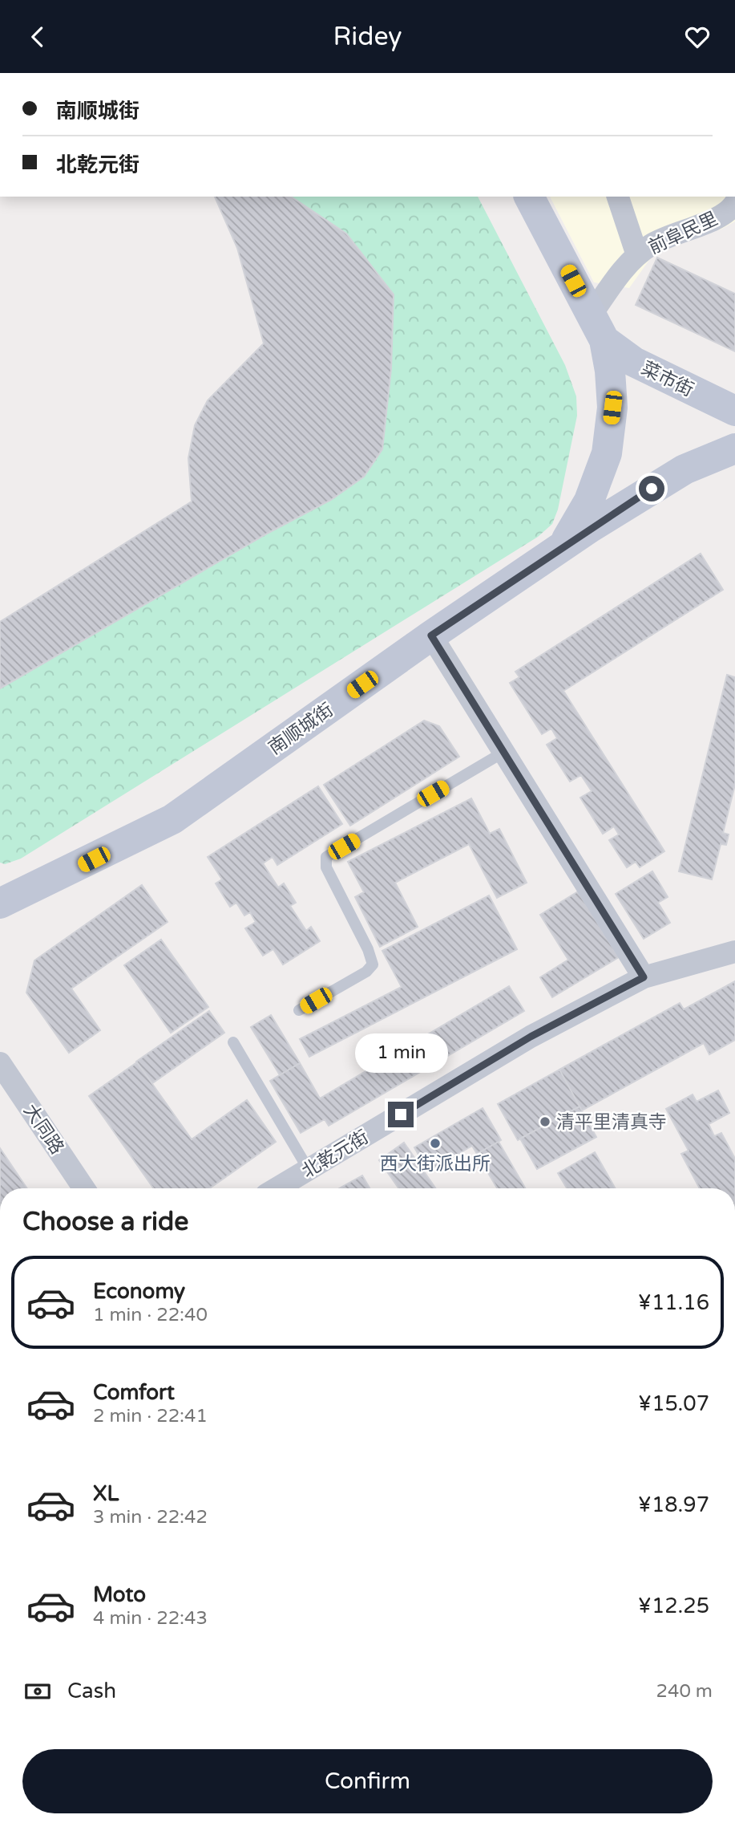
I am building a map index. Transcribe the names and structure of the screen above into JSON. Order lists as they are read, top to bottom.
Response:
{
  "streets": {
    "street": [
      "前阜民里",
      "菜市街",
      "南顺城街",
      "大同路",
      "北乾元街"
    ]
  },
  "crossings": [
    ["前阜民里", "菜市街"]
  ],
  "places": ["清平里清真寺", "西大街派出所"],
  "page": {
    "header": "Ridey",
    "banner": ["南顺城街", "北乾元街"],
    "bubble": "1 min",
    "heading": "Choose a ride",
    "list": [
      {
        "name": "Economy",
        "note": "1 min · 22:40",
        "value": "¥11.16"
      },
      {
        "name": "Comfort",
        "note": "2 min · 22:41",
        "value": "¥15.07"
      },
      {
        "name": "XL",
        "note": "3 min · 22:42",
        "value": "¥18.97"
      },
      {
        "name": "Moto",
        "note": "4 min · 22:43",
        "value": "¥12.25"
      }
    ],
    "pay": ["Cash", "240 m"],
    "buttons": "Confirm"
  }
}
